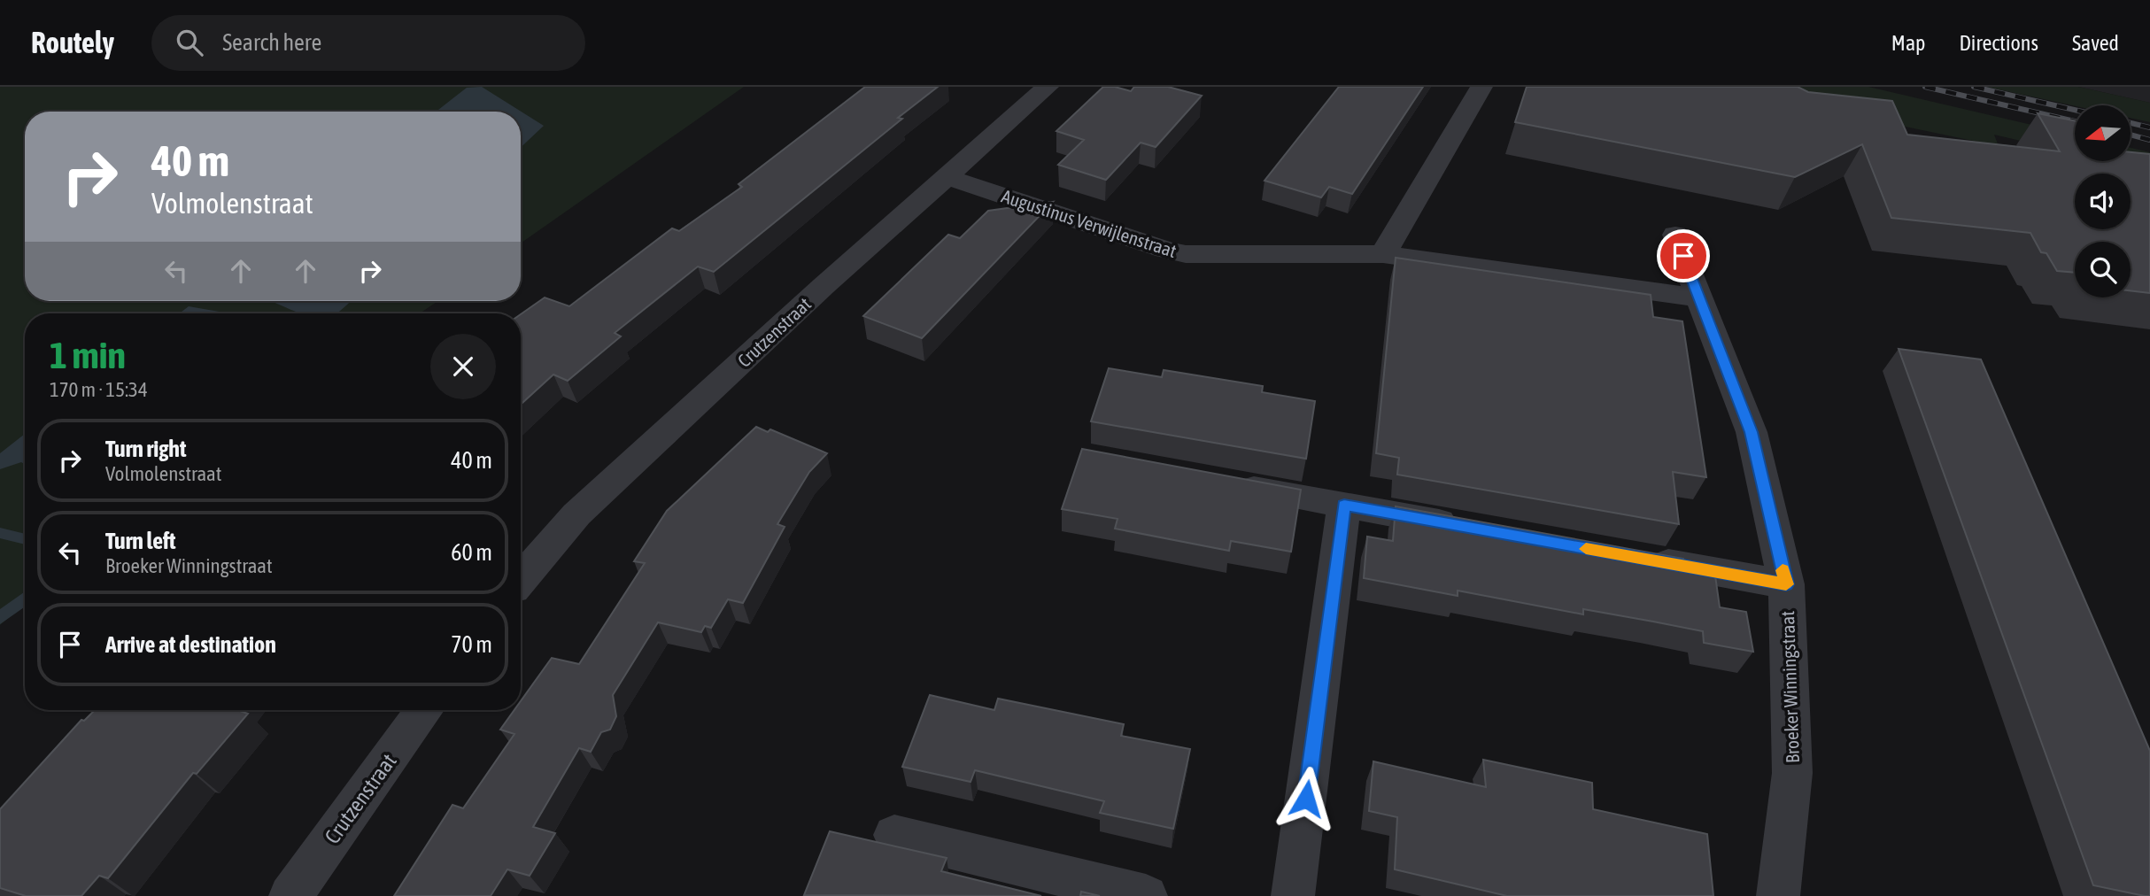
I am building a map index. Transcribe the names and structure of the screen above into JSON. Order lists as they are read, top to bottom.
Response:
{
  "streets": {
    "street": ["Augustinus Verwijlenstraat", "Crutzenstraat", "Broeker Winningstraat"]
  },
  "crossings": [
    ["Augustinus Verwijlenstraat", "Crutzenstraat"],
    ["Augustinus Verwijlenstraat", "Broeker Winningstraat"]
  ],
  "north": "left",
  "page": {
    "header": "Routely",
    "search": "Search here",
    "nav": ["Map", "Directions", "Saved"],
    "turn": ["40 m", "Volmolenstraat"],
    "heading": ["1 min", "170 m · 15:34"],
    "list": [
      {
        "name": "Turn right",
        "note": "Volmolenstraat",
        "value": "40 m"
      },
      {
        "name": "Turn left",
        "note": "Broeker Winningstraat",
        "value": "60 m"
      },
      {
        "name": "Arrive at destination",
        "value": "70 m"
      }
    ]
  }
}
